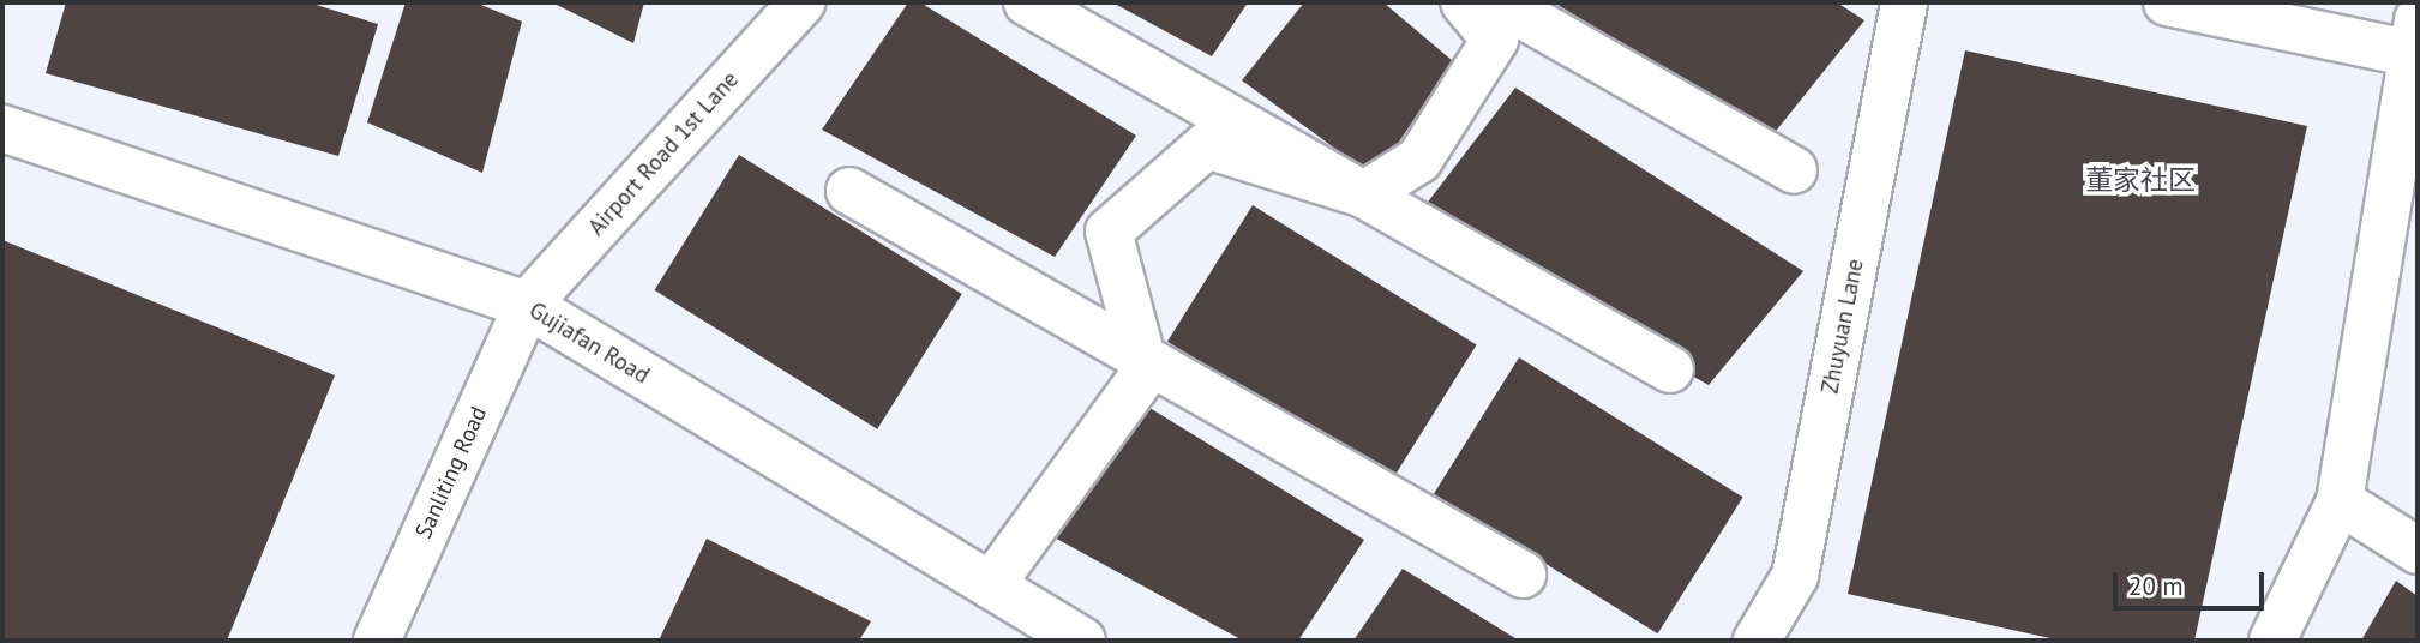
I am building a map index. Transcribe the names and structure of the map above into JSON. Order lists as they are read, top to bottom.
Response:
{
  "streets": {
    "street": [
      "Airport Road 1st Lane",
      "Zhuyuan Lane",
      "Gujiafan Road",
      "Sanliting Road"
    ]
  },
  "crossings": [
    ["Airport Road 1st Lane", "Gujiafan Road"],
    ["Airport Road 1st Lane", "Sanliting Road"],
    ["Gujiafan Road", "Sanliting Road"]
  ],
  "districts": ["董家社区"],
  "scale_bar": "20 m"
}
